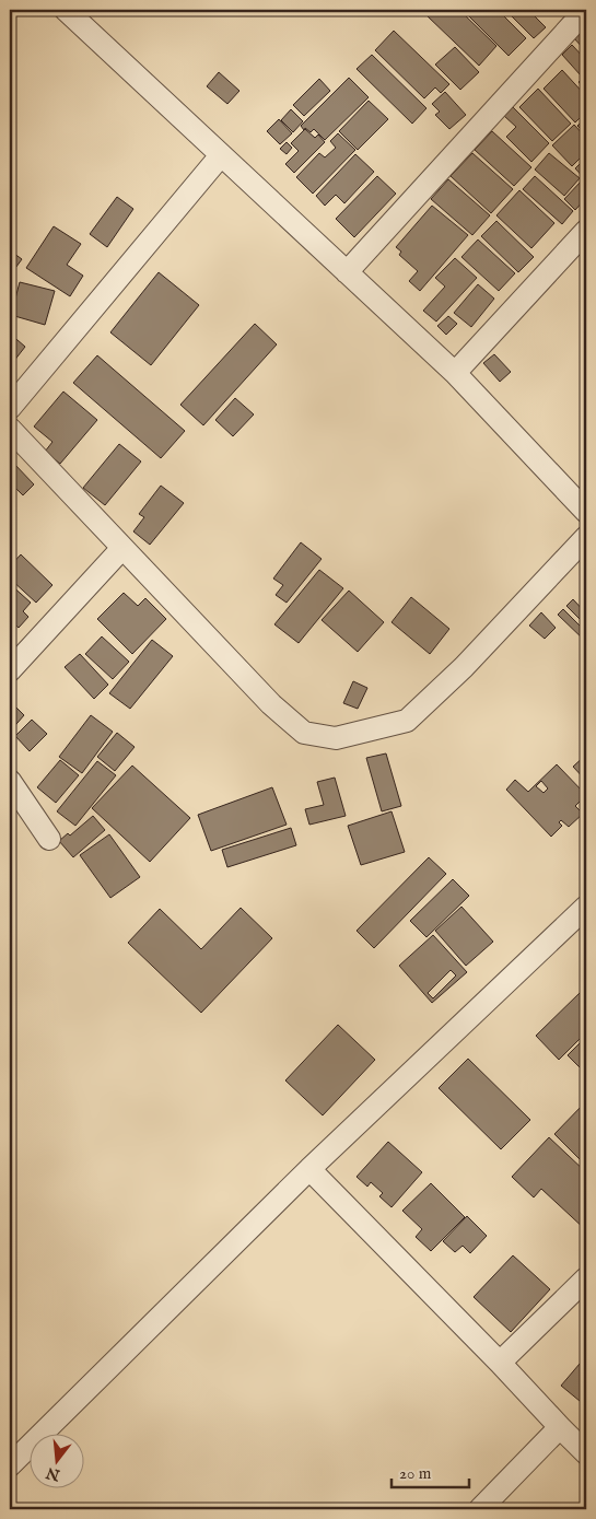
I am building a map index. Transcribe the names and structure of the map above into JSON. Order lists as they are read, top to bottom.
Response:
{
  "scale_bar": "20 m",
  "north": "bottom"
}
